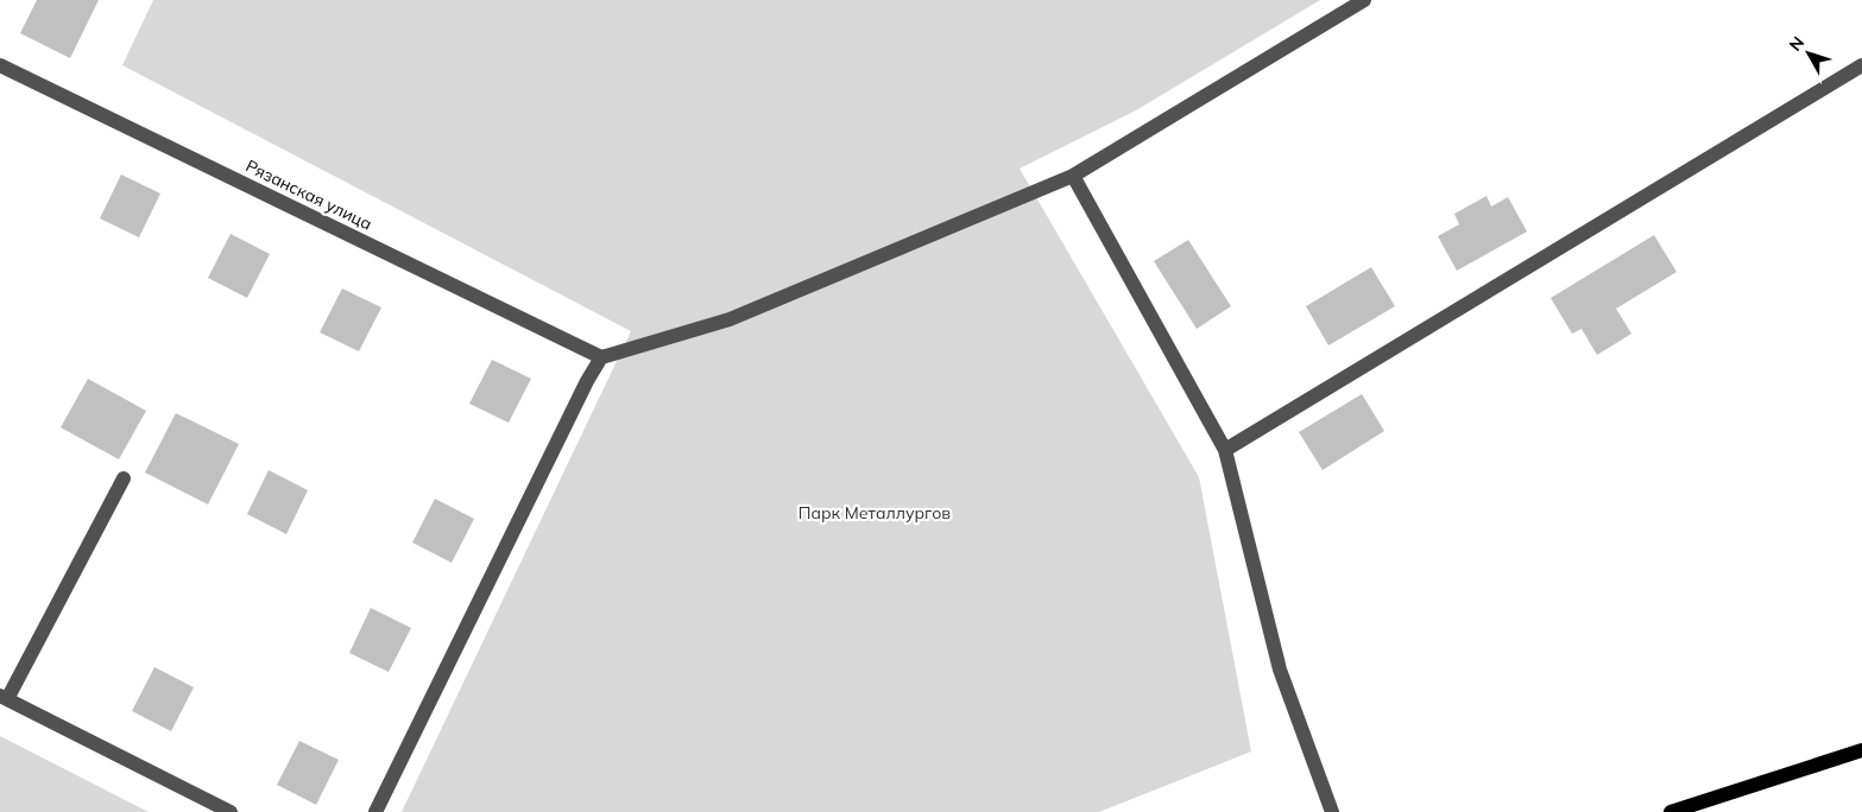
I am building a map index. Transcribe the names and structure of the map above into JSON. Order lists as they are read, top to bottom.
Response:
{
  "streets": {
    "street": ["Рязанская улица"]
  },
  "parks": ["Парк Металлургов"],
  "north": "top left"
}
